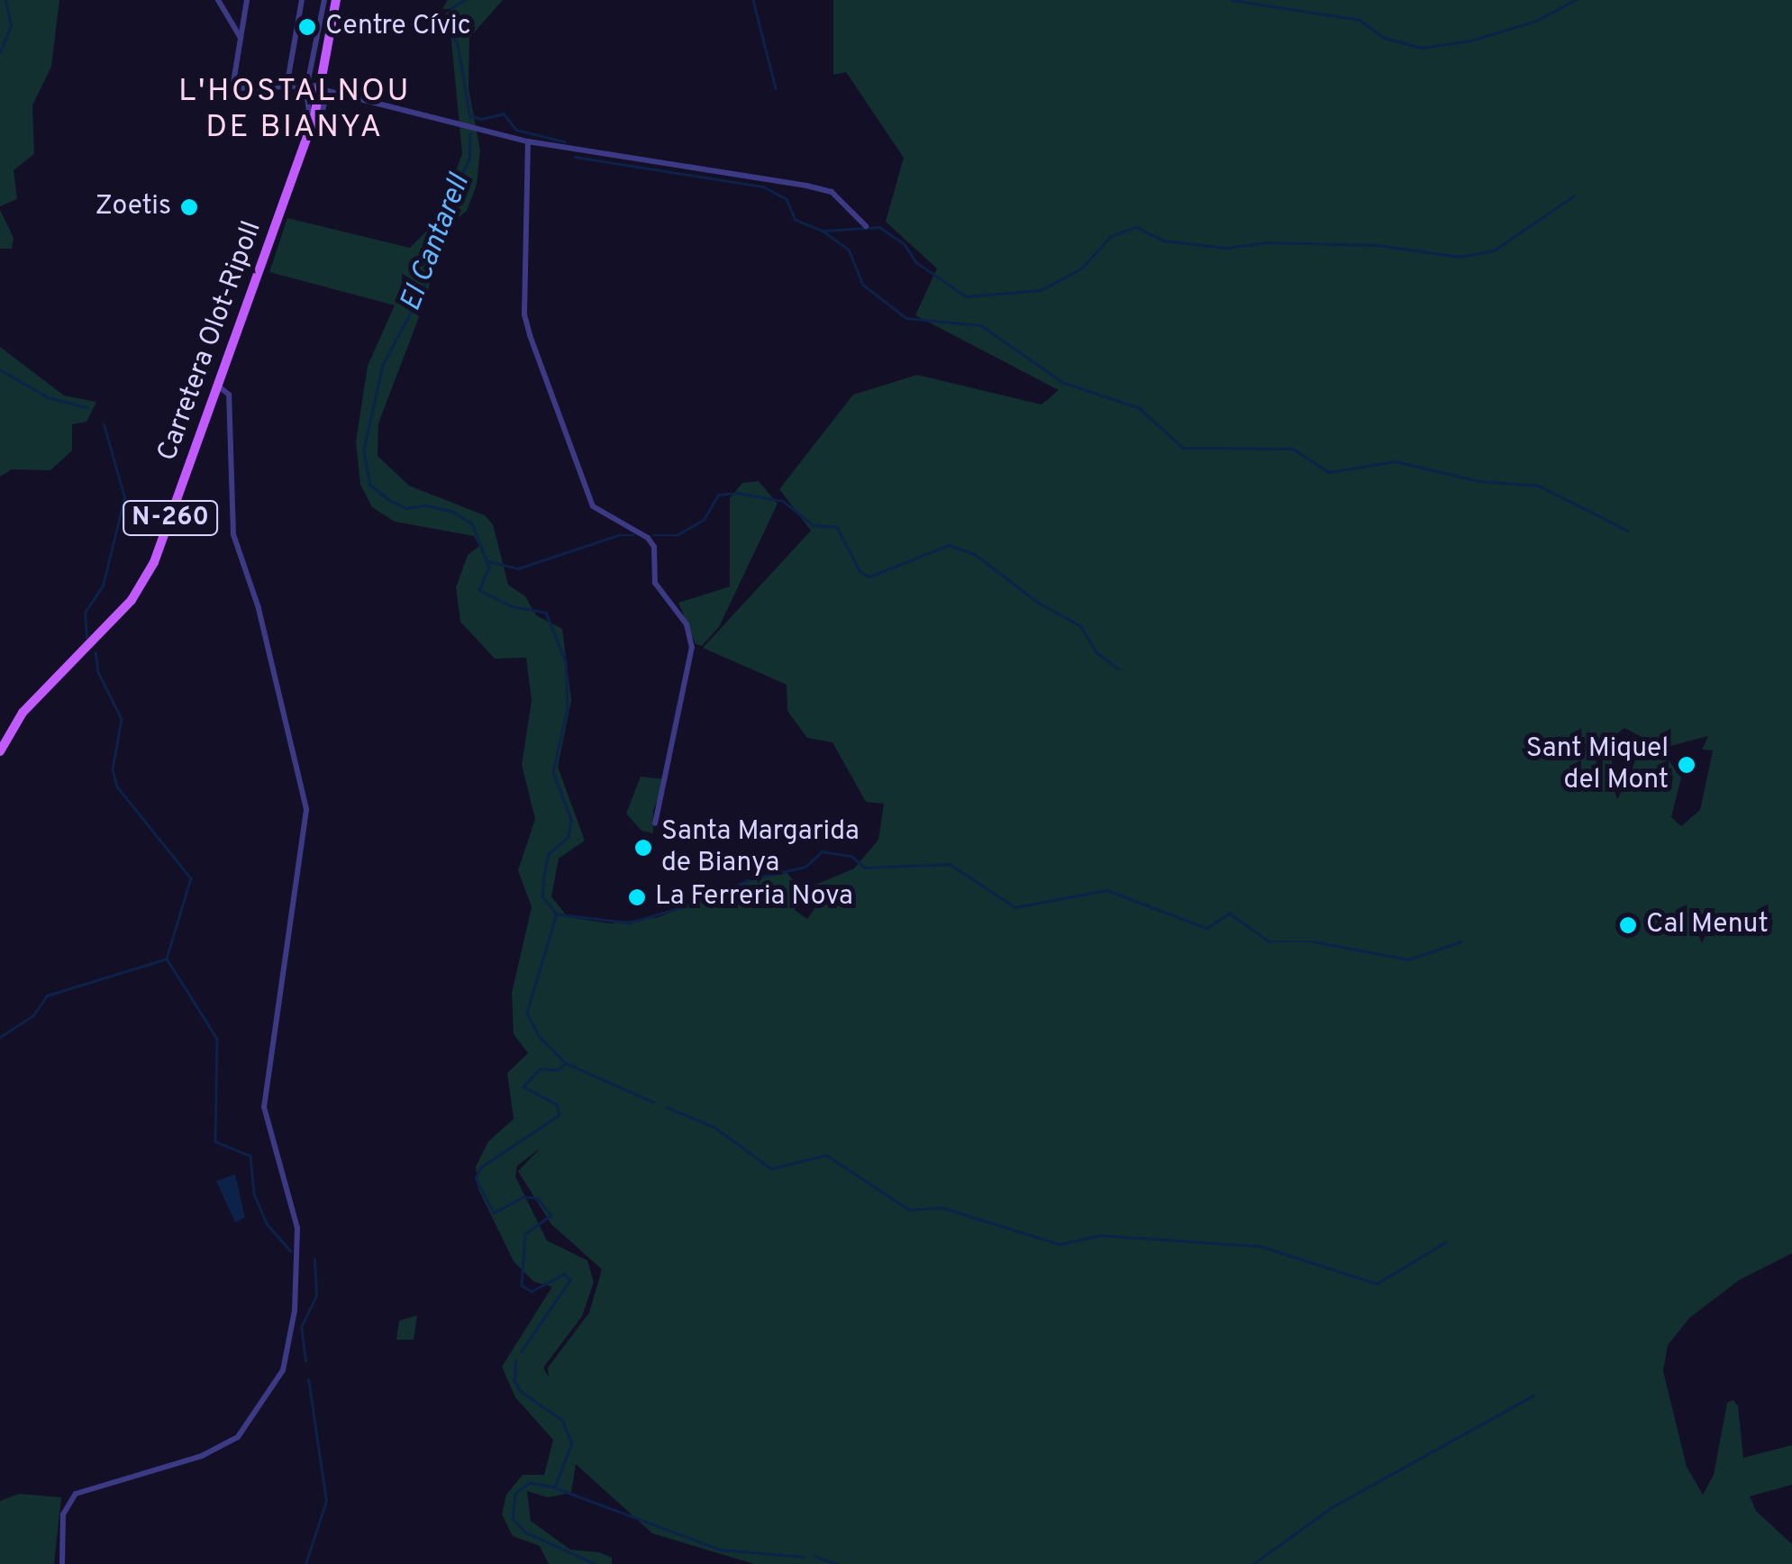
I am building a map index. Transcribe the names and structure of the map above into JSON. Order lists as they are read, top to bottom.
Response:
{
  "streets": {
    "main road": ["Carretera Olot-Ripoll", "N-260"]
  },
  "districts": ["L'HOSTALNOU DE BIANYA"],
  "water": ["El Cantarell"],
  "places": [
    "Centre Cívic",
    "Zoetis",
    "Sant Miquel del Mont",
    "Santa Margarida de Bianya",
    "La Ferreria Nova",
    "Cal Menut"
  ]
}
